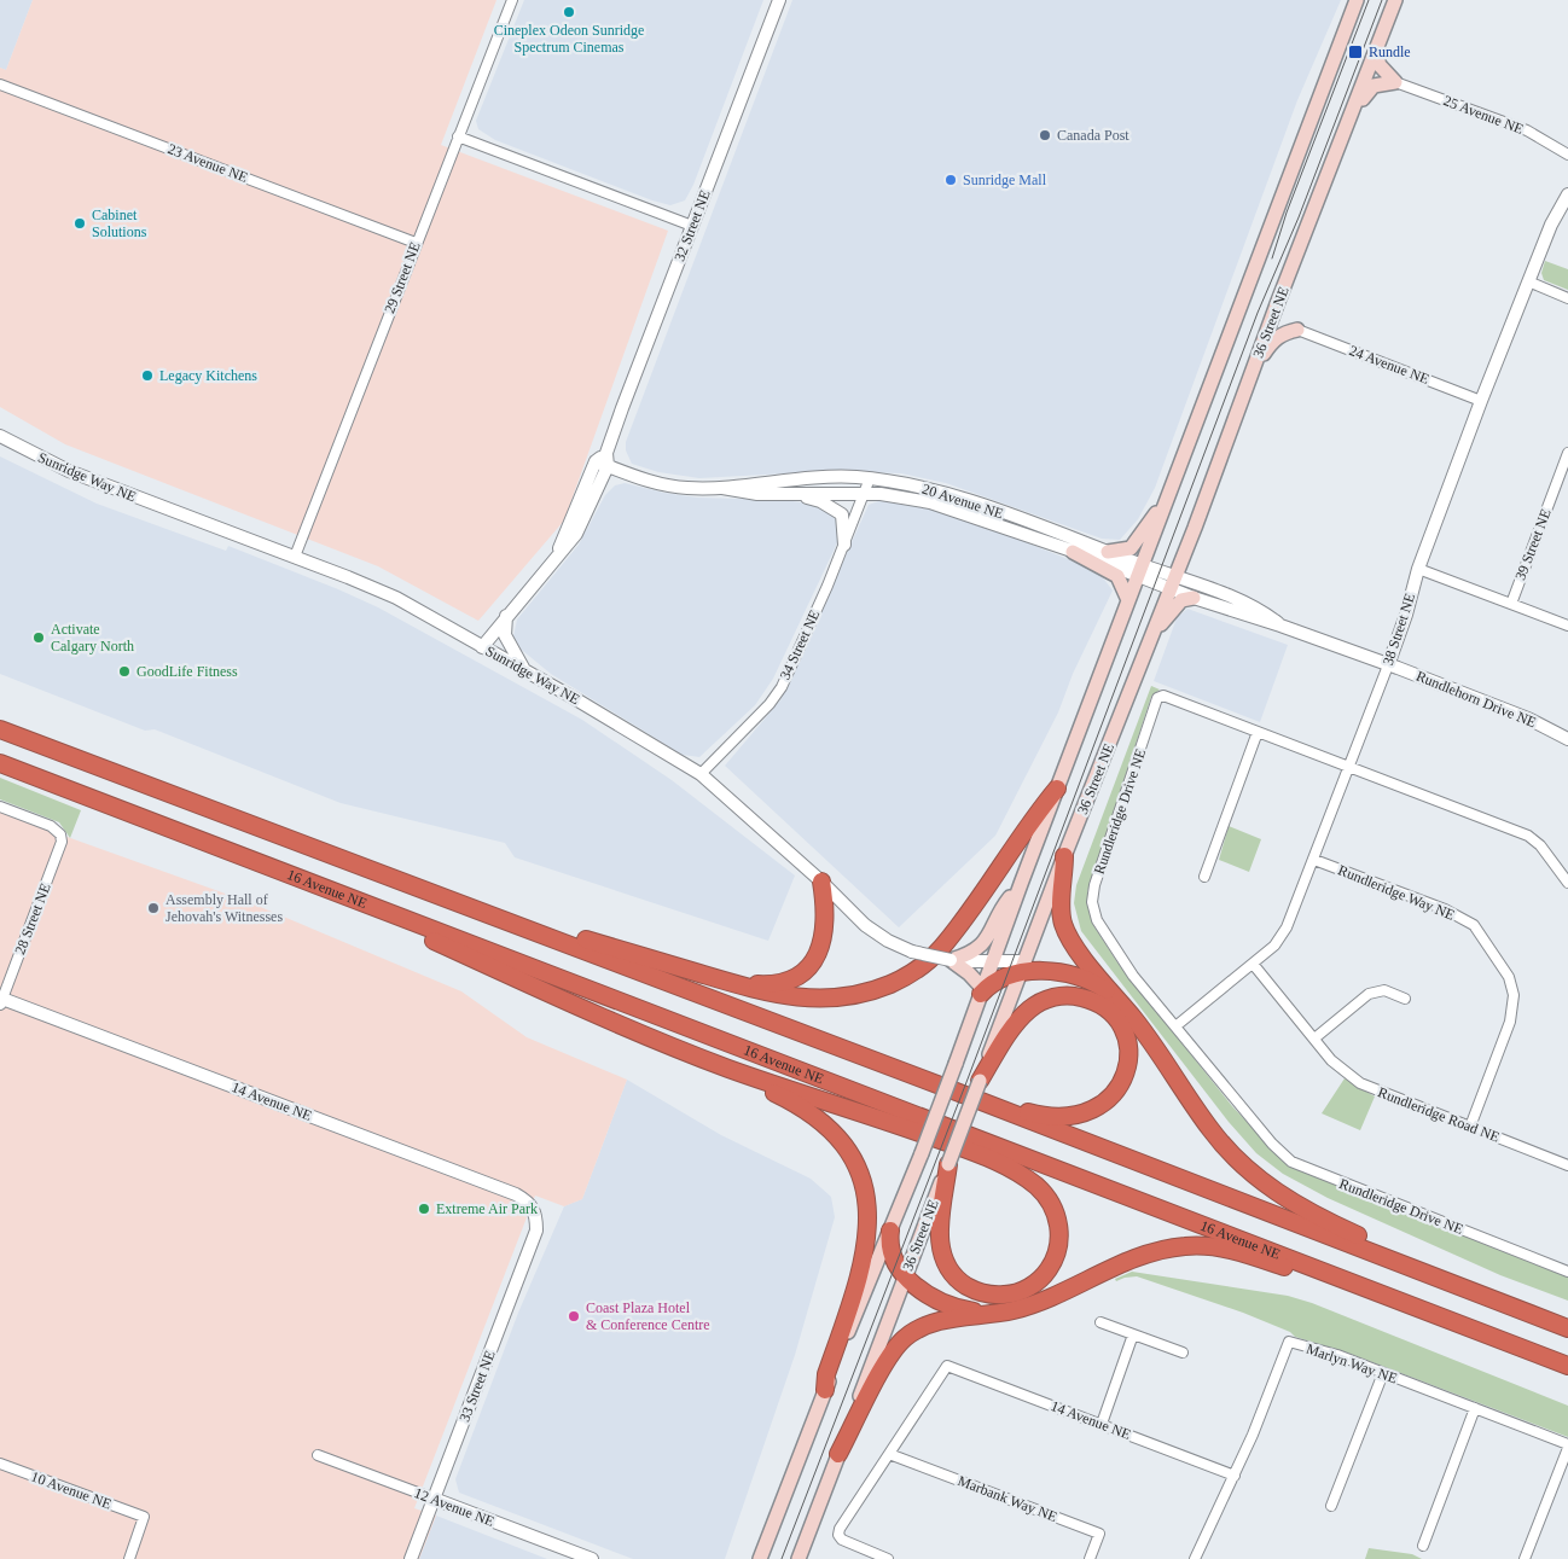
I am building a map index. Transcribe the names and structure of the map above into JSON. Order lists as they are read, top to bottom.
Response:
{
  "streets": {
    "highway": ["16 Avenue NE"],
    "main road": ["36 Street NE"],
    "street": [
      "25 Avenue NE",
      "23 Avenue NE",
      "32 Street NE",
      "29 Street NE",
      "24 Avenue NE",
      "Sunridge Way NE",
      "20 Avenue NE",
      "39 Street NE",
      "38 Street NE",
      "34 Street NE",
      "Rundlehorn Drive NE",
      "Rundleridge Drive NE",
      "Rundleridge Way NE",
      "28 Street NE",
      "14 Avenue NE",
      "Rundleridge Road NE",
      "Marlyn Way NE",
      "33 Street NE",
      "10 Avenue NE",
      "Marbank Way NE",
      "12 Avenue NE"
    ]
  },
  "crossings": [
    ["23 Avenue NE", "29 Street NE"],
    ["32 Street NE", "Sunridge Way NE"],
    ["32 Street NE", "20 Avenue NE"],
    ["29 Street NE", "Sunridge Way NE"],
    ["36 Street NE", "Sunridge Way NE"],
    ["36 Street NE", "20 Avenue NE"],
    ["36 Street NE", "Rundlehorn Drive NE"],
    ["24 Avenue NE", "38 Street NE"],
    ["Sunridge Way NE", "34 Street NE"],
    ["20 Avenue NE", "34 Street NE"],
    ["20 Avenue NE", "Rundlehorn Drive NE"],
    ["38 Street NE", "Rundlehorn Drive NE"],
    ["38 Street NE", "Rundleridge Drive NE"],
    ["38 Street NE", "Rundleridge Way NE"],
    ["38 Street NE", "Rundleridge Road NE"],
    ["Rundleridge Way NE", "Rundleridge Road NE"],
    ["28 Street NE", "14 Avenue NE"],
    ["14 Avenue NE", "Marlyn Way NE"],
    ["14 Avenue NE", "33 Street NE"],
    ["14 Avenue NE", "Marbank Way NE"],
    ["33 Street NE", "12 Avenue NE"]
  ],
  "places": {
    "other": [
      "Cineplex Odeon Sunridge Spectrum Cinemas",
      "Canada Post",
      "Sunridge Mall",
      "Cabinet Solutions",
      "Legacy Kitchens",
      "Activate Calgary North",
      "GoodLife Fitness",
      "Assembly Hall of Jehovah's Witnesses",
      "Extreme Air Park",
      "Coast Plaza Hotel & Conference Centre"
    ],
    "transit": ["Rundle"]
  }
}
